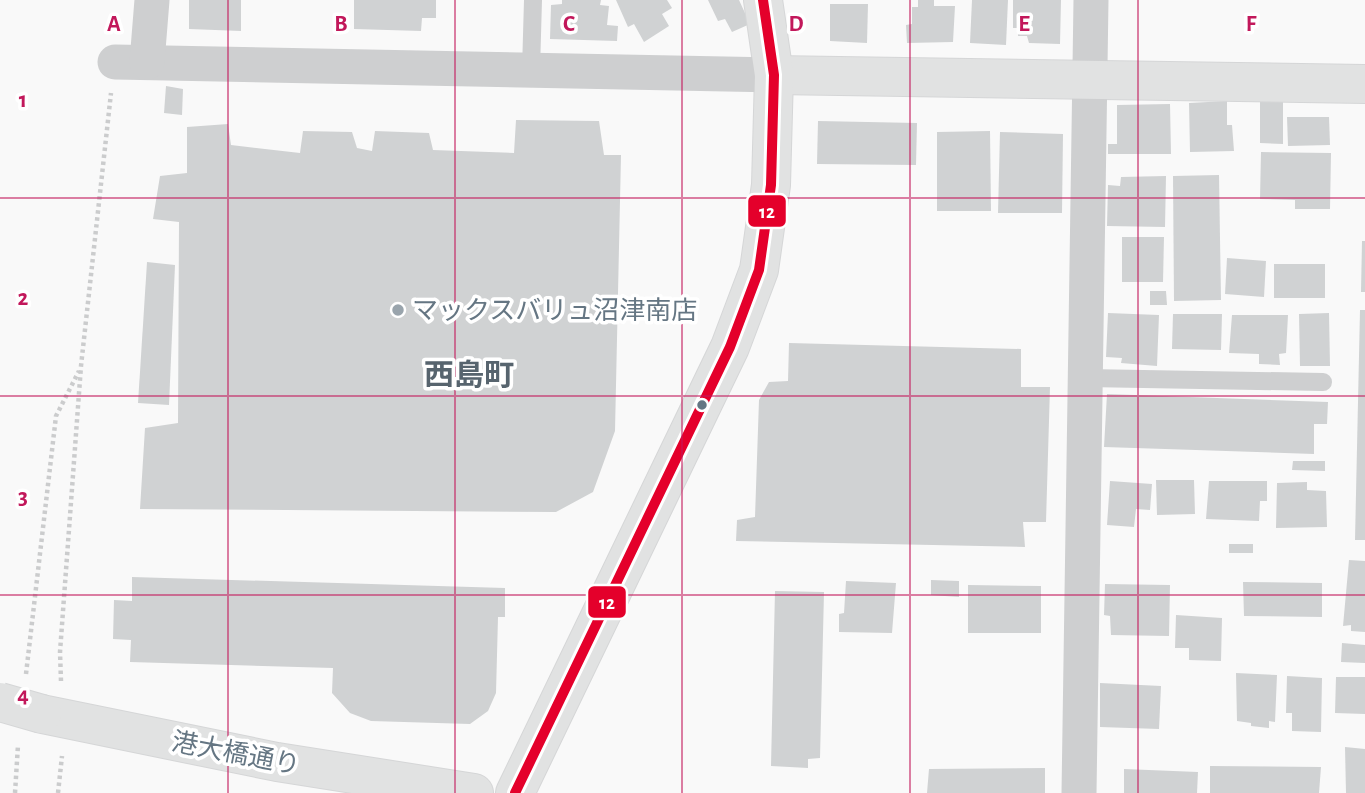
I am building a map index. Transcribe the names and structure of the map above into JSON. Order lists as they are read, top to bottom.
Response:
{
  "streets": {
    "street": ["港大橋通り"]
  },
  "districts": ["西島町"],
  "places": ["マックスバリュ沼津南店"],
  "lines": ["transit line 12"],
  "grid": {
    "columns": [
      "A",
      "B",
      "C",
      "D",
      "E",
      "F"
    ],
    "rows": [
      "1",
      "2",
      "3",
      "4"
    ]
  }
}
